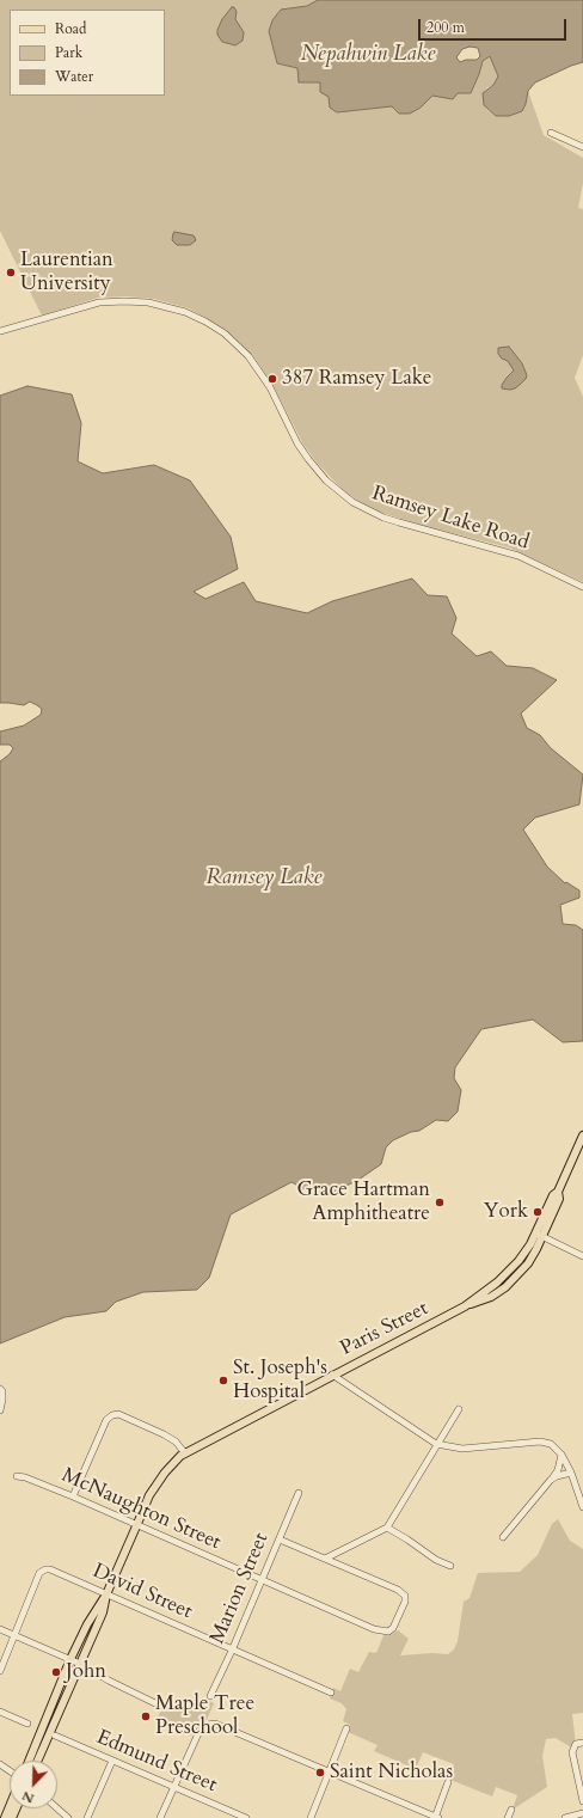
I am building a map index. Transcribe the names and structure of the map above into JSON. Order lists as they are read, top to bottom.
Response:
{
  "streets": {
    "main road": ["Paris Street"],
    "street": [
      "Ramsey Lake Road",
      "McNaughton Street",
      "Marion Street",
      "David Street",
      "Edmund Street"
    ]
  },
  "crossings": [
    ["Paris Street", "McNaughton Street"],
    ["Paris Street", "David Street"],
    ["McNaughton Street", "Marion Street"],
    ["Marion Street", "David Street"]
  ],
  "water": ["Nepahwin Lake", "Ramsey Lake"],
  "places": [
    "Laurentian University",
    "387 Ramsey Lake",
    "Grace Hartman Amphitheatre",
    "York",
    "St. Joseph's Hospital",
    "John",
    "Maple Tree Preschool",
    "Saint Nicholas"
  ],
  "legend": ["Road", "Park", "Water"],
  "scale_bar": "200 m",
  "north": "bottom left"
}
